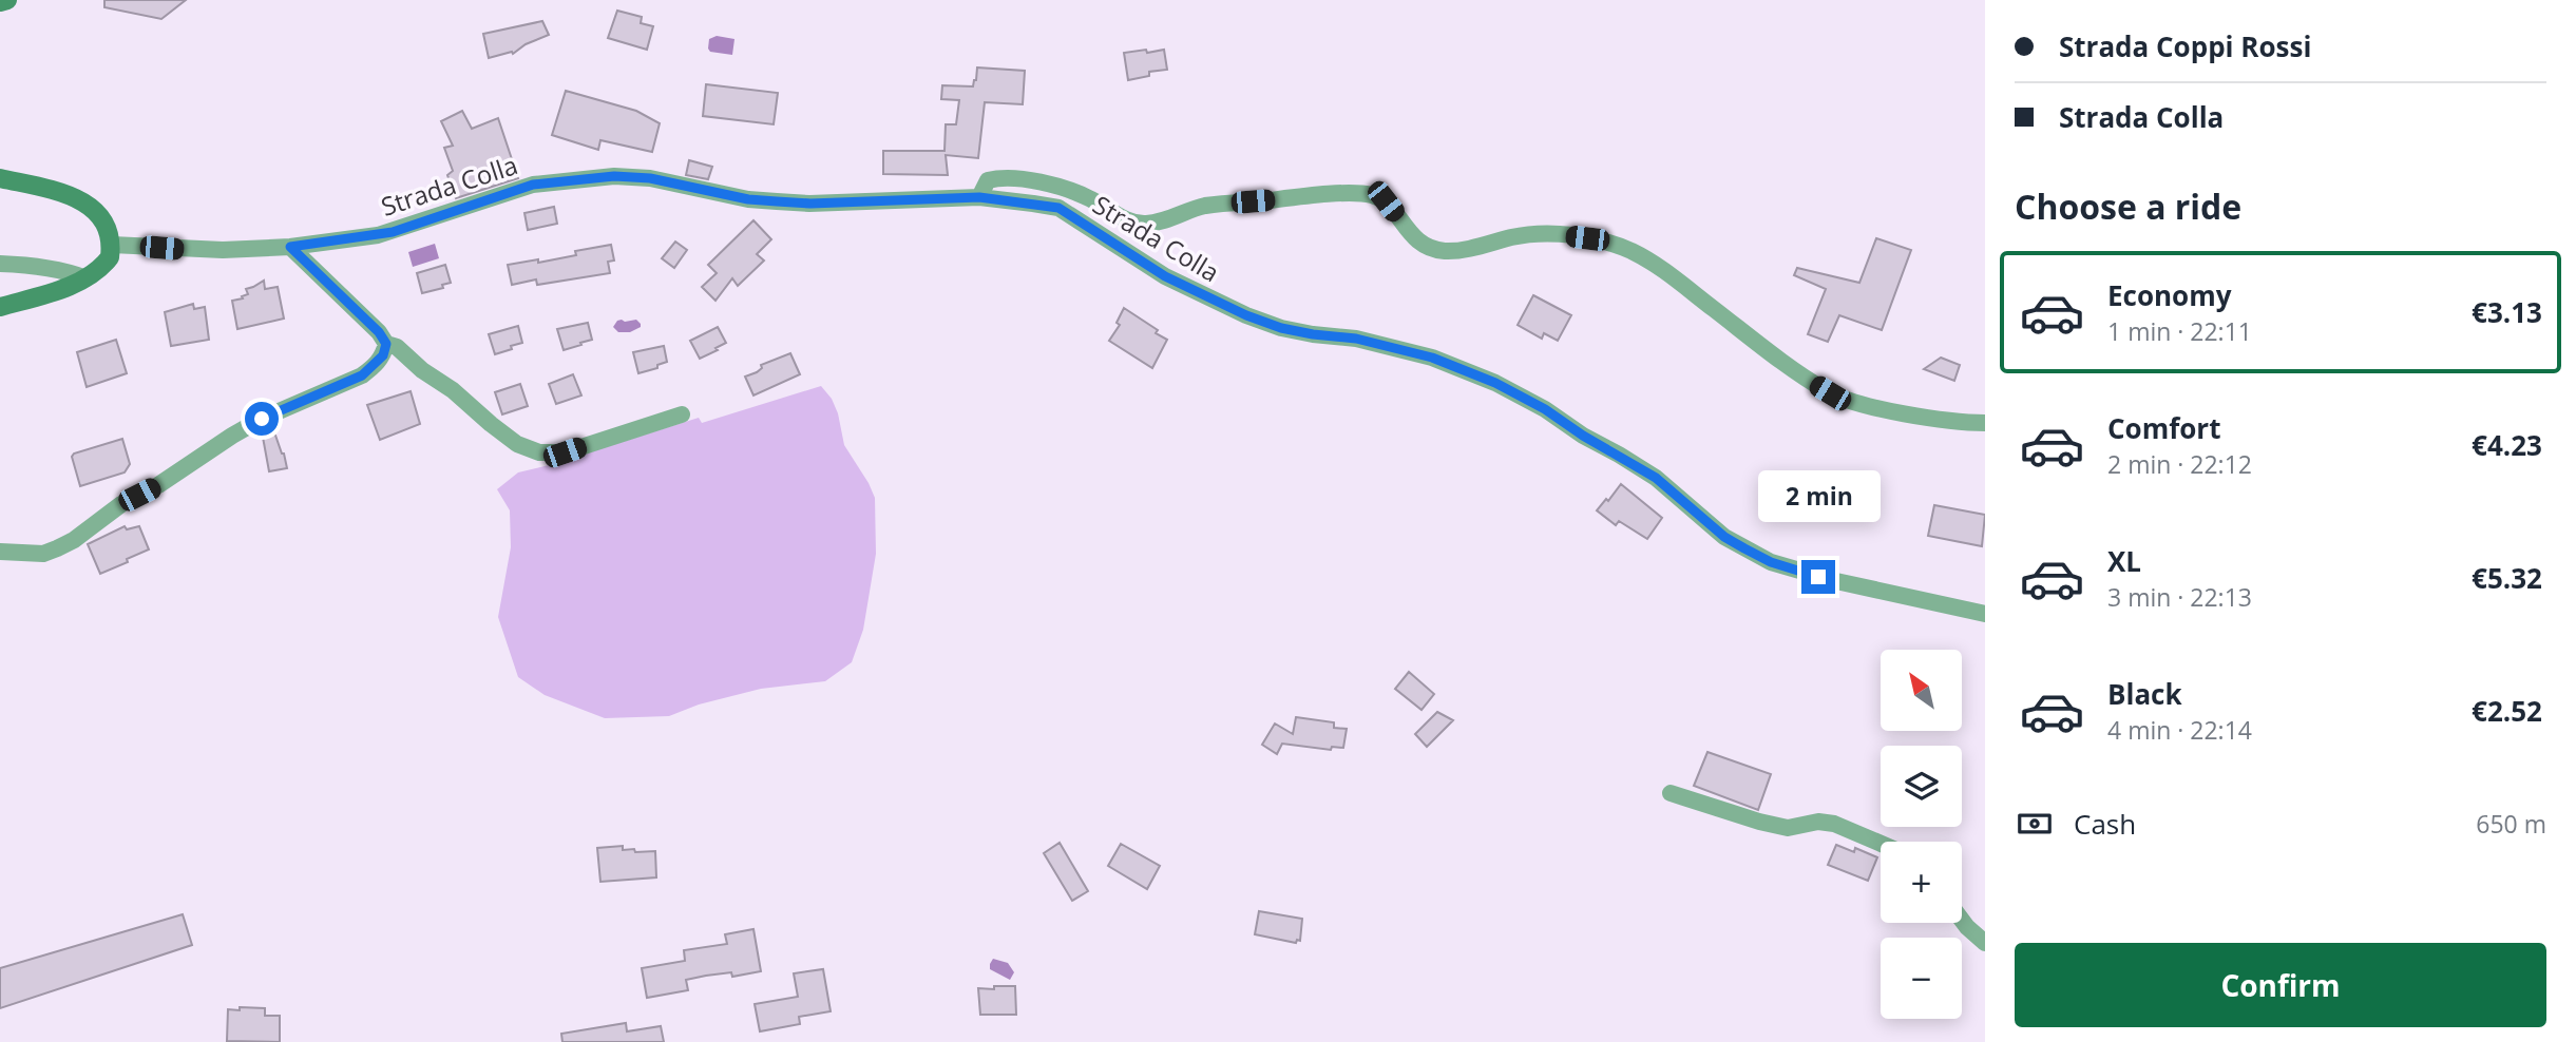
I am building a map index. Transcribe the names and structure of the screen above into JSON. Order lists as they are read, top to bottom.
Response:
{
  "streets": {
    "street": ["Strada Colla"]
  },
  "north": "top left",
  "page": {
    "banner": ["Strada Coppi Rossi", "Strada Colla"],
    "heading": "Choose a ride",
    "list": [
      {
        "name": "Economy",
        "note": "1 min · 22:11",
        "value": "€3.13"
      },
      {
        "name": "Comfort",
        "note": "2 min · 22:12",
        "value": "€4.23"
      },
      {
        "name": "XL",
        "note": "3 min · 22:13",
        "value": "€5.32"
      },
      {
        "name": "Black",
        "note": "4 min · 22:14",
        "value": "€2.52"
      }
    ],
    "bubble": "2 min",
    "map_buttons": ["+", "−"],
    "pay": ["Cash", "650 m"],
    "buttons": "Confirm"
  }
}
